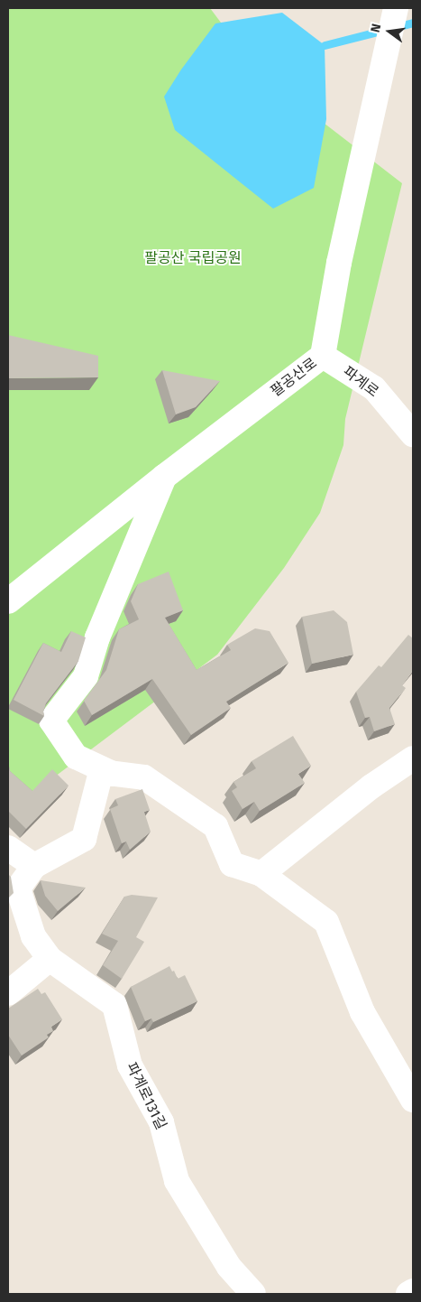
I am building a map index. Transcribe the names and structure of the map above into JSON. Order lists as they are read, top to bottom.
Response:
{
  "streets": {
    "street": ["팔공산로", "파계로", "파계로131길"]
  },
  "crossings": [
    ["팔공산로", "파계로"]
  ],
  "parks": ["팔공산 국립공원"],
  "north": "left"
}
